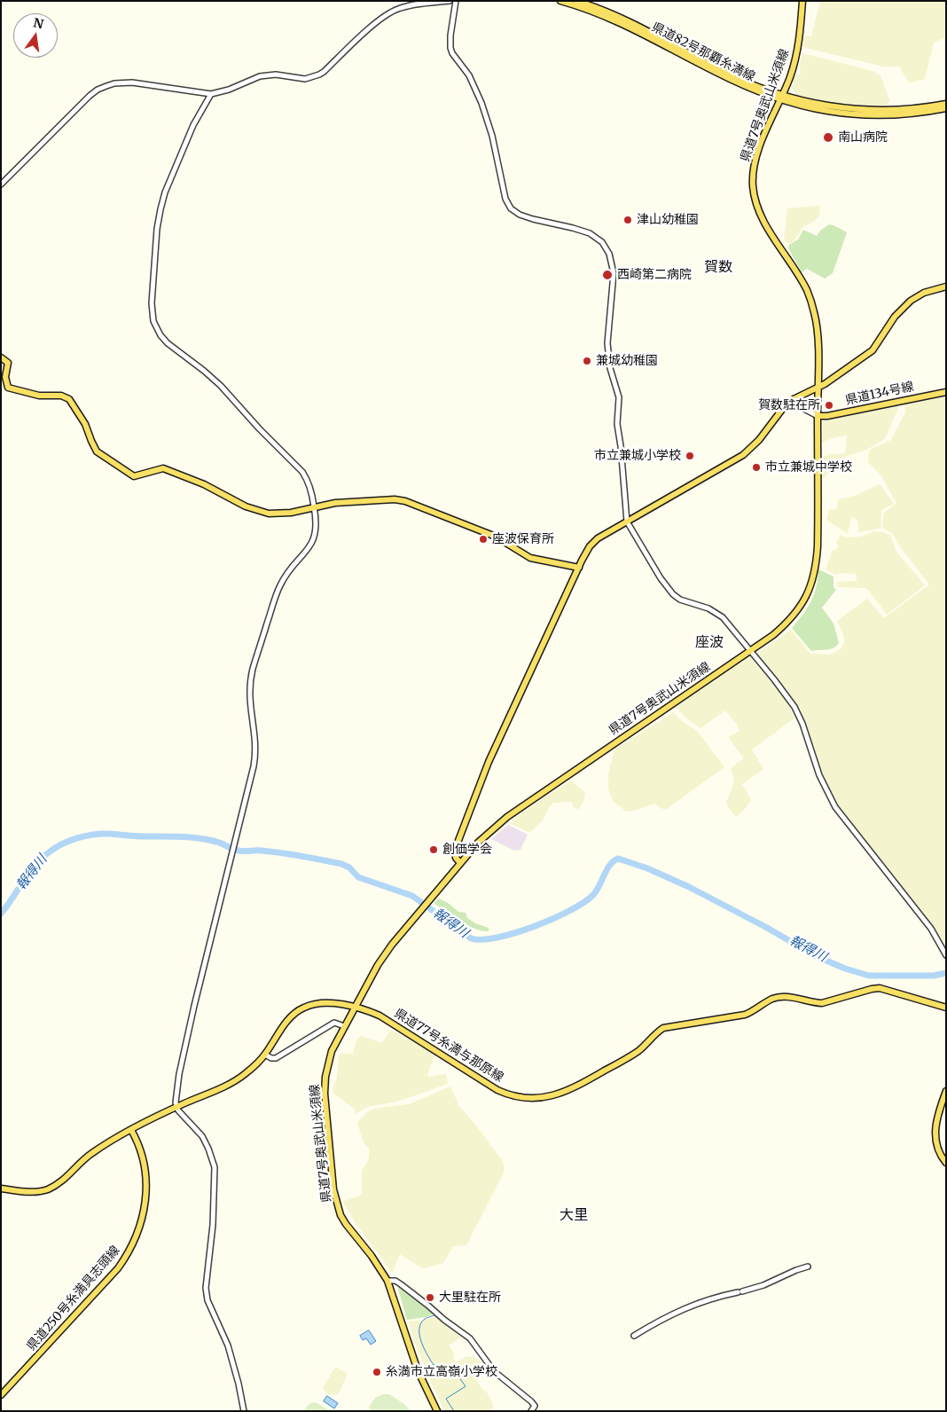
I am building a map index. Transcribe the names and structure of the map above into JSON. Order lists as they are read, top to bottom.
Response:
{
  "streets": {
    "main road": [
      "県道82号那覇糸満線",
      "県道7号奥武山米須線",
      "県道134号線",
      "県道77号糸満与那原線",
      "県道250号糸満具志頭線"
    ]
  },
  "crossings": [
    ["県道82号那覇糸満線", "県道7号奥武山米須線"],
    ["県道7号奥武山米須線", "県道134号線"],
    ["県道7号奥武山米須線", "県道77号糸満与那原線"],
    ["県道77号糸満与那原線", "県道250号糸満具志頭線"]
  ],
  "districts": ["賀数", "座波", "大里"],
  "water": ["報得川"],
  "places": [
    "南山病院",
    "津山幼稚園",
    "西崎第二病院",
    "兼城幼稚園",
    "賀数駐在所",
    "市立兼城小学校",
    "市立兼城中学校",
    "座波保育所",
    "創価学会",
    "大里駐在所",
    "糸満市立高嶺小学校"
  ],
  "north": "top"
}
